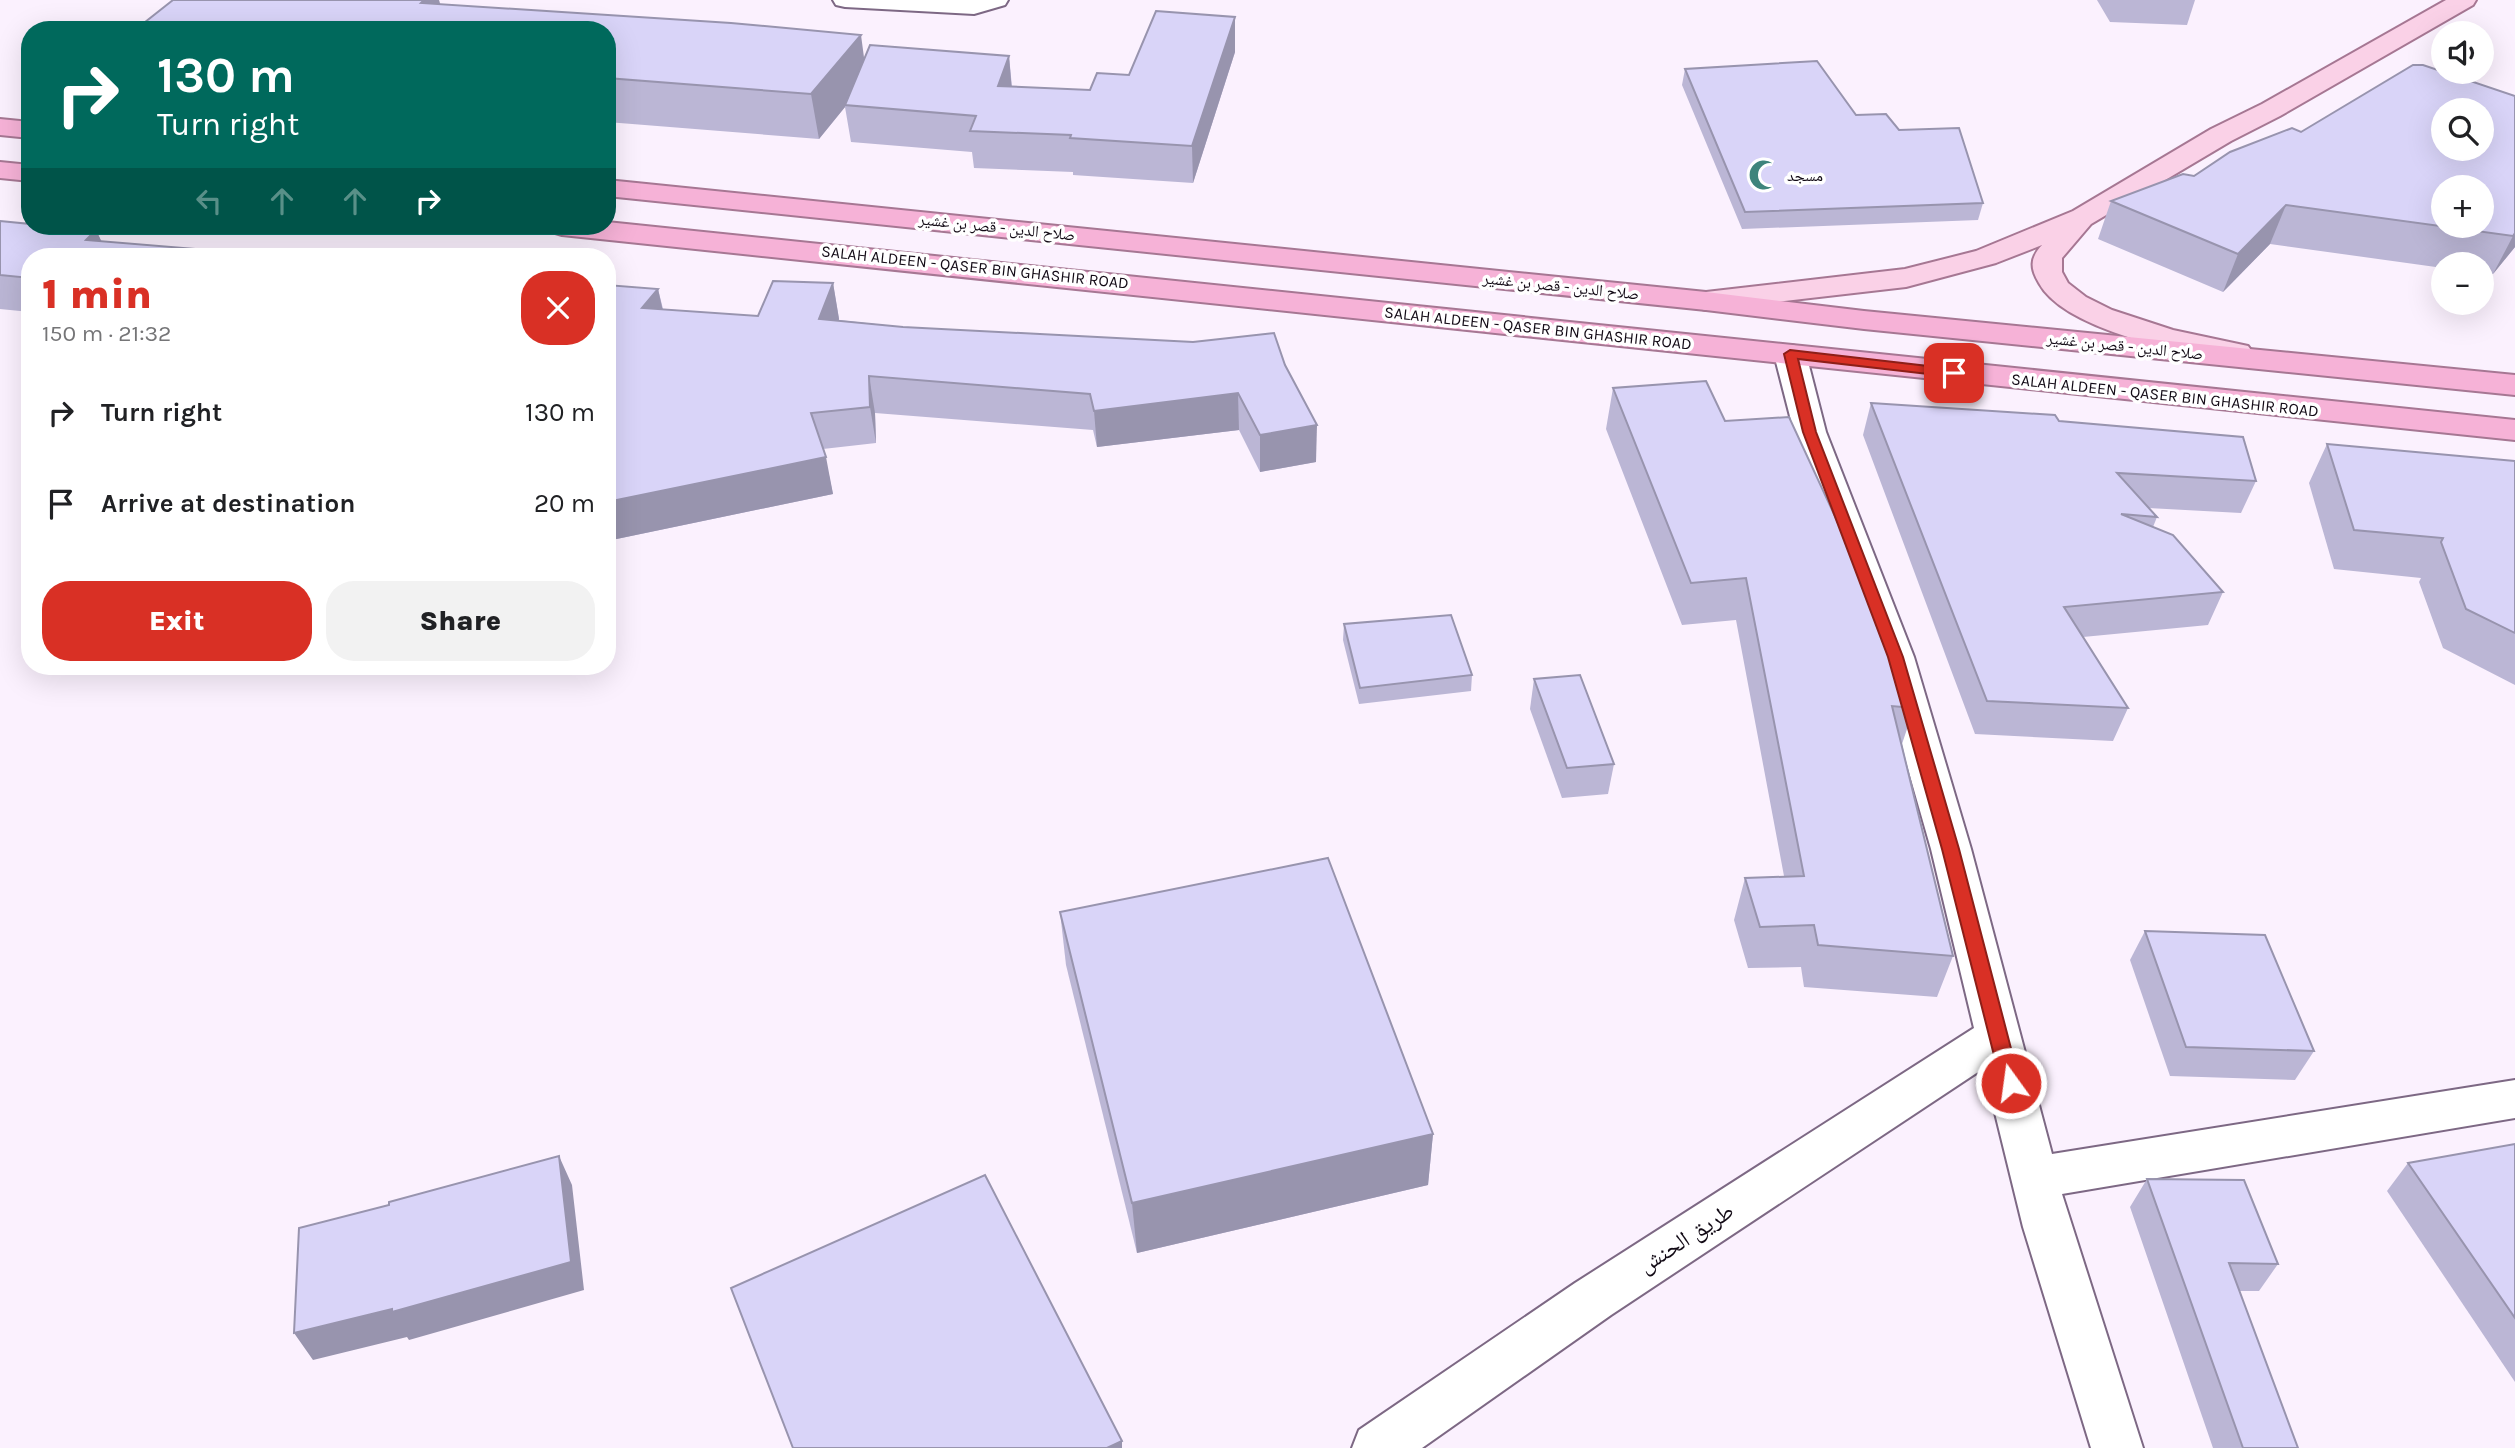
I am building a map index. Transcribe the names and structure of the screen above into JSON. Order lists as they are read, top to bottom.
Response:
{
  "streets": {
    "highway": ["صلاح الدين - قصر بن غشير", "SALAH ALDEEN - QASER BIN GHASHIR ROAD"],
    "street": ["طريق الحنش"]
  },
  "places": {
    "mosque": ["مسجد"]
  },
  "page": {
    "map_buttons": ["+", "−"],
    "turn": ["130 m", "Turn right"],
    "heading": ["1 min", "150 m · 21:32"],
    "list": [
      {
        "name": "Turn right",
        "value": "130 m"
      },
      {
        "name": "Arrive at destination",
        "value": "20 m"
      }
    ],
    "buttons": ["Exit", "Share"]
  }
}
